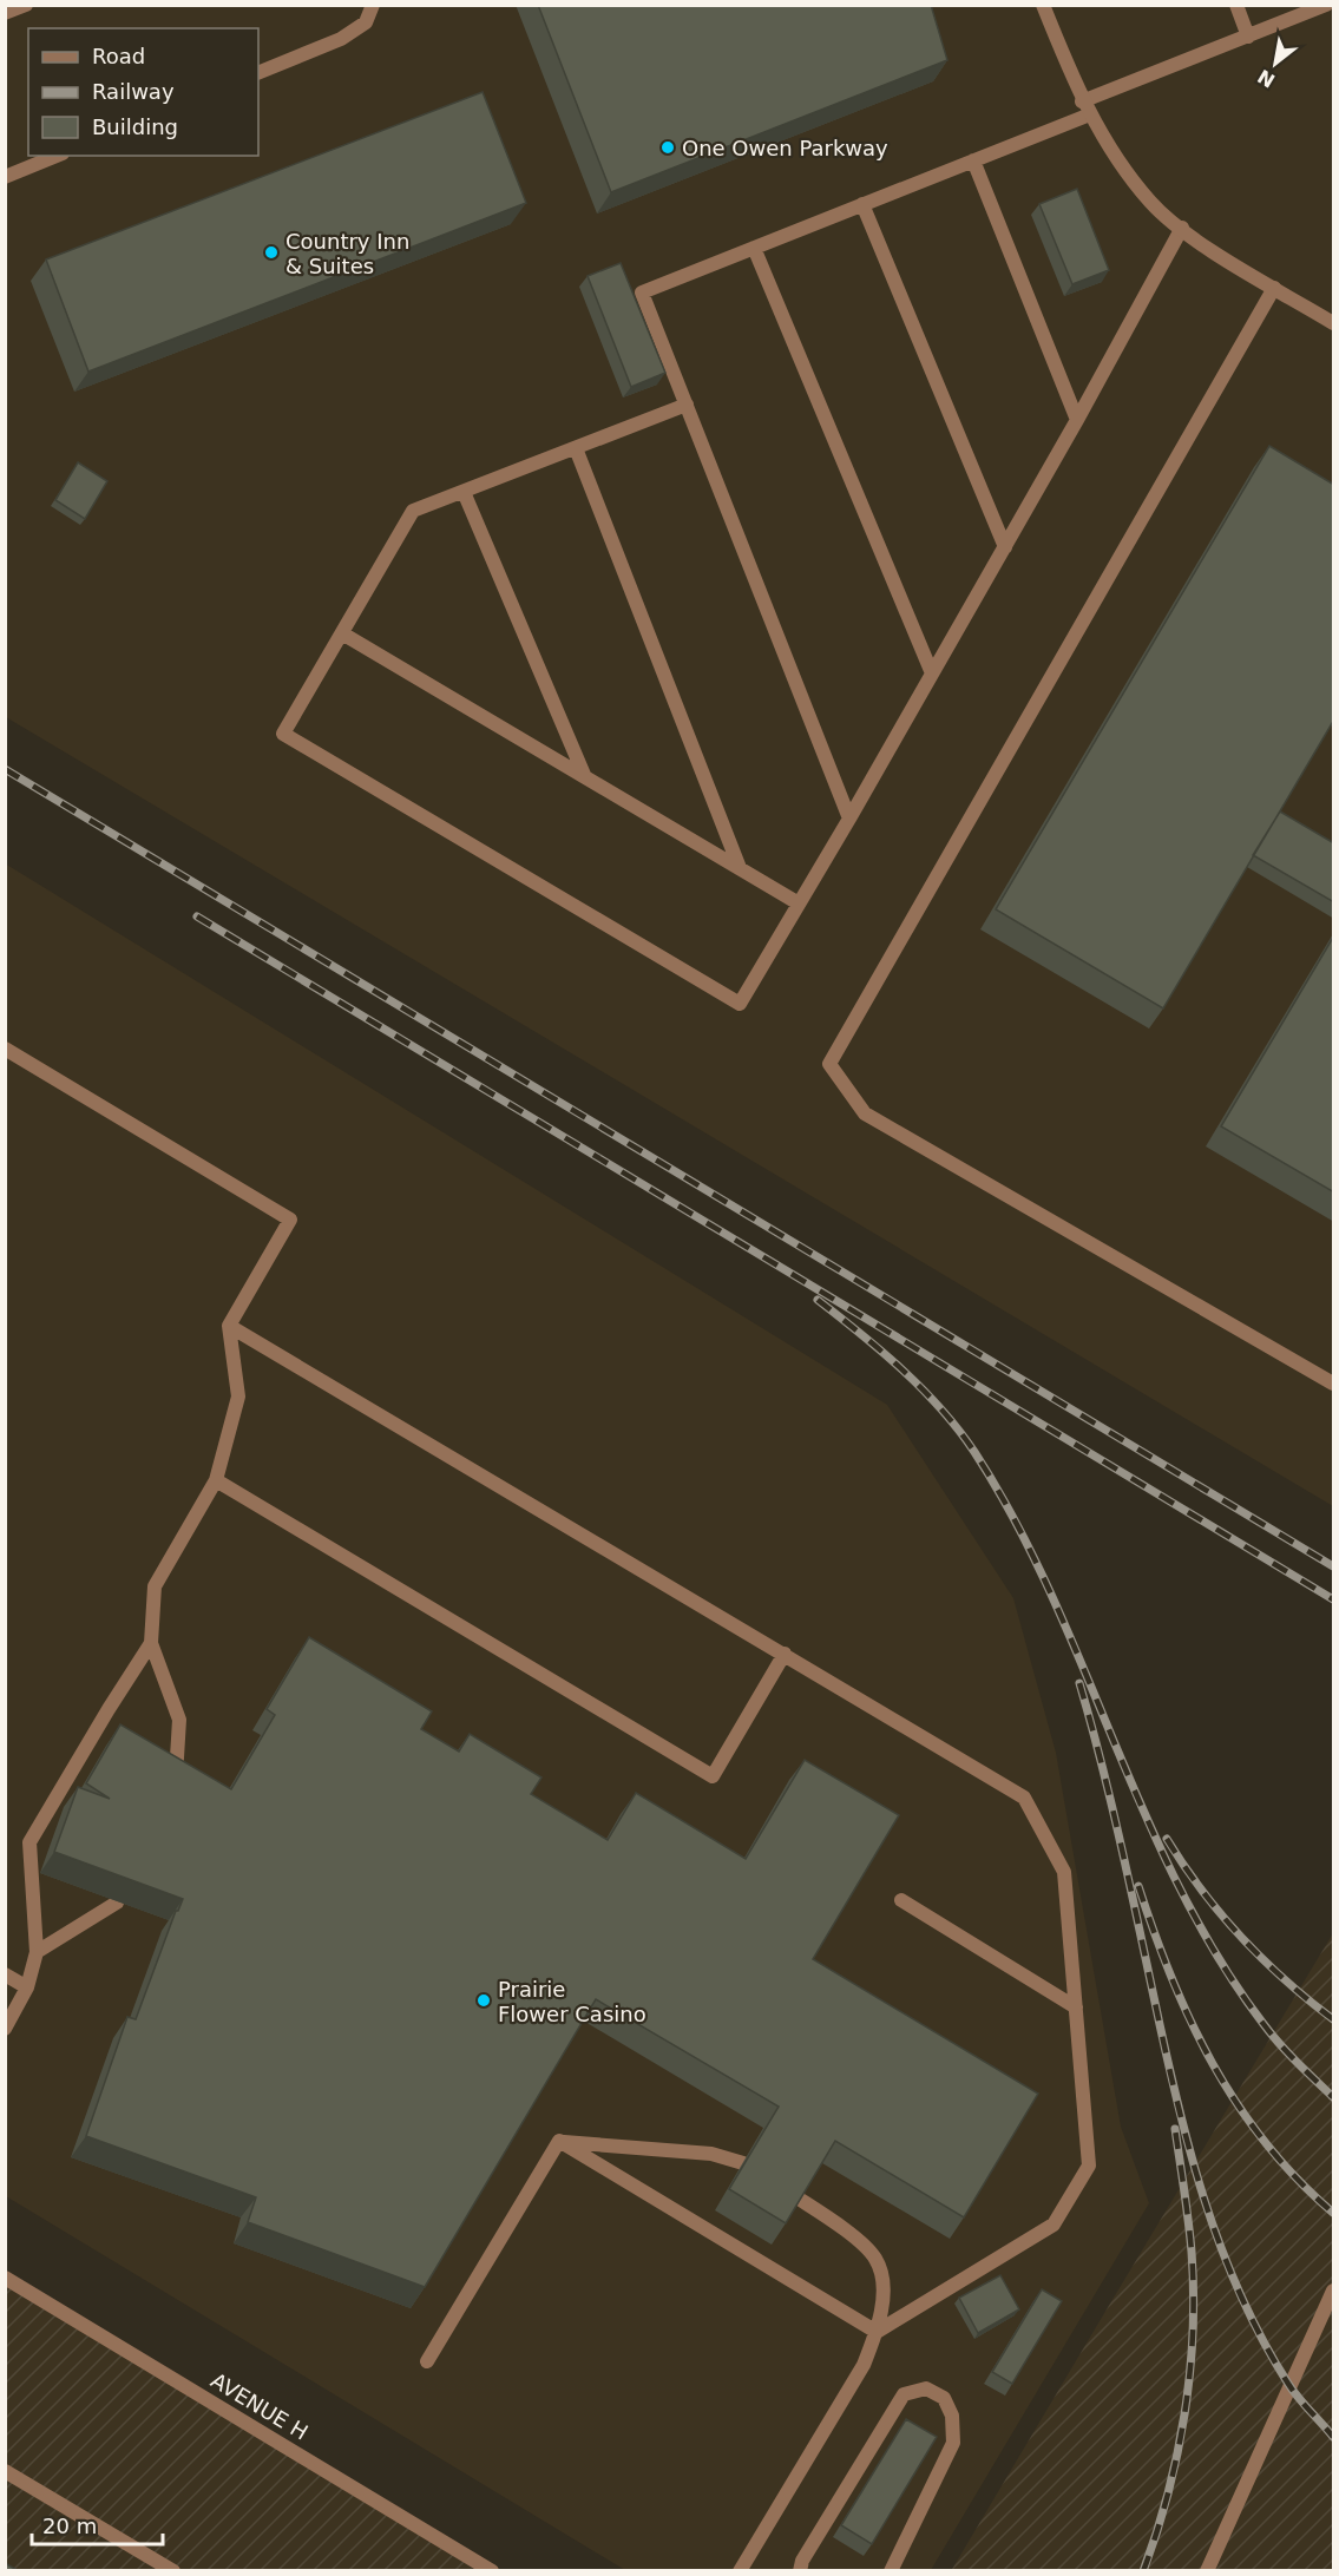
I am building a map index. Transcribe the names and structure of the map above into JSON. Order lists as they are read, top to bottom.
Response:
{
  "streets": {
    "street": ["AVENUE H"]
  },
  "places": ["One Owen Parkway", "Country Inn & Suites", "Prairie Flower Casino"],
  "legend": ["Road", "Railway", "Building"],
  "scale_bar": "20 m",
  "north": "bottom left"
}
